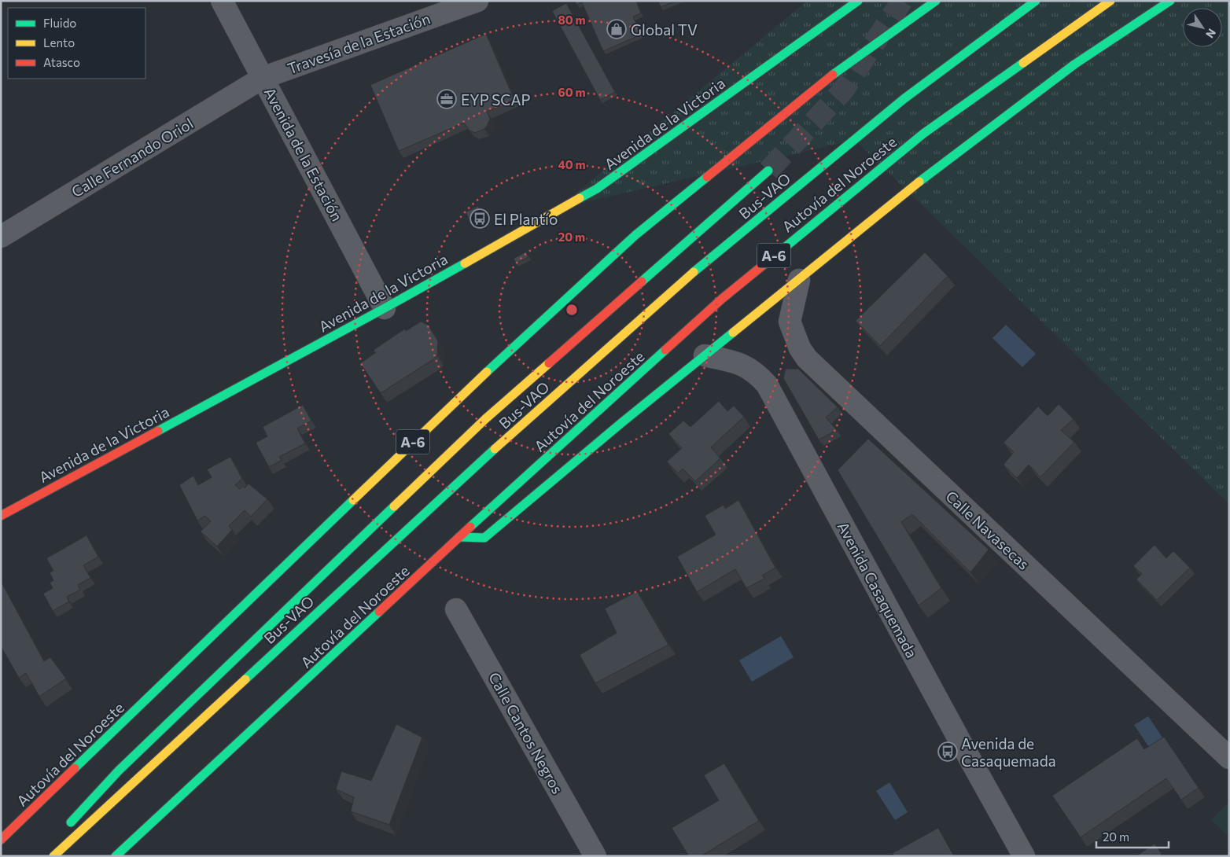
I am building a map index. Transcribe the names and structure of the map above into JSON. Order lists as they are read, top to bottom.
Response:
{
  "streets": {
    "main road": [
      "Avenida de la Victoria",
      "Autovía del Noroeste",
      "Bus-VAO",
      "A-6"
    ],
    "street": [
      "Travesía de la Estación",
      "Avenida de la Estación",
      "Calle Fernando Oriol",
      "Calle Navasecas",
      "Avenida Casaquemada",
      "Calle Cantos Negros"
    ]
  },
  "crossings": [
    ["Travesía de la Estación", "Avenida de la Estación"],
    ["Travesía de la Estación", "Calle Fernando Oriol"],
    ["Avenida de la Victoria", "Avenida de la Estación"],
    ["Avenida de la Estación", "Calle Fernando Oriol"]
  ],
  "places": {
    "shop": ["Global TV"],
    "office": ["EYP SCAP"],
    "bus stop": ["El Plantío", "Avenida de Casaquemada"]
  },
  "legend": ["Fluido", "Lento", "Atasco"],
  "scale_bar": "20 m",
  "north": "bottom right",
  "rings": [
    "80 m",
    "60 m",
    "40 m",
    "20 m"
  ]
}
